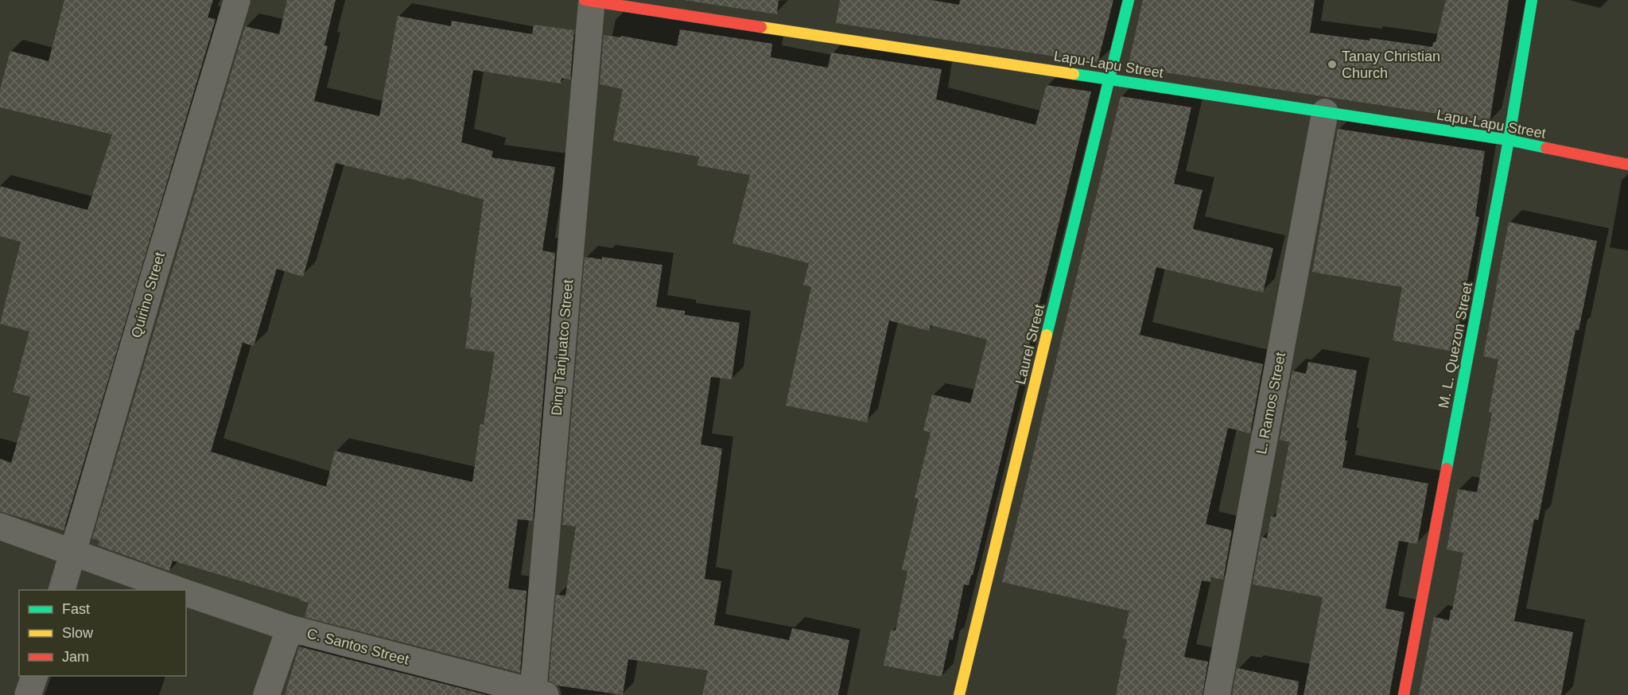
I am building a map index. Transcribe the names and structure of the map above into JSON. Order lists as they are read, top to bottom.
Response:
{
  "streets": {
    "street": [
      "Lapu-Lapu Street",
      "Quirino Street",
      "Laurel Street",
      "M. L. Quezon Street",
      "Ding Tanjuatco Street",
      "L. Ramos Street",
      "C. Santos Street"
    ]
  },
  "crossings": [
    ["Lapu-Lapu Street", "Laurel Street"],
    ["Lapu-Lapu Street", "M. L. Quezon Street"],
    ["Lapu-Lapu Street", "Ding Tanjuatco Street"],
    ["Lapu-Lapu Street", "L. Ramos Street"],
    ["Quirino Street", "C. Santos Street"],
    ["Ding Tanjuatco Street", "C. Santos Street"]
  ],
  "places": ["Tanay Christian Church"],
  "legend": ["Fast", "Slow", "Jam"]
}
